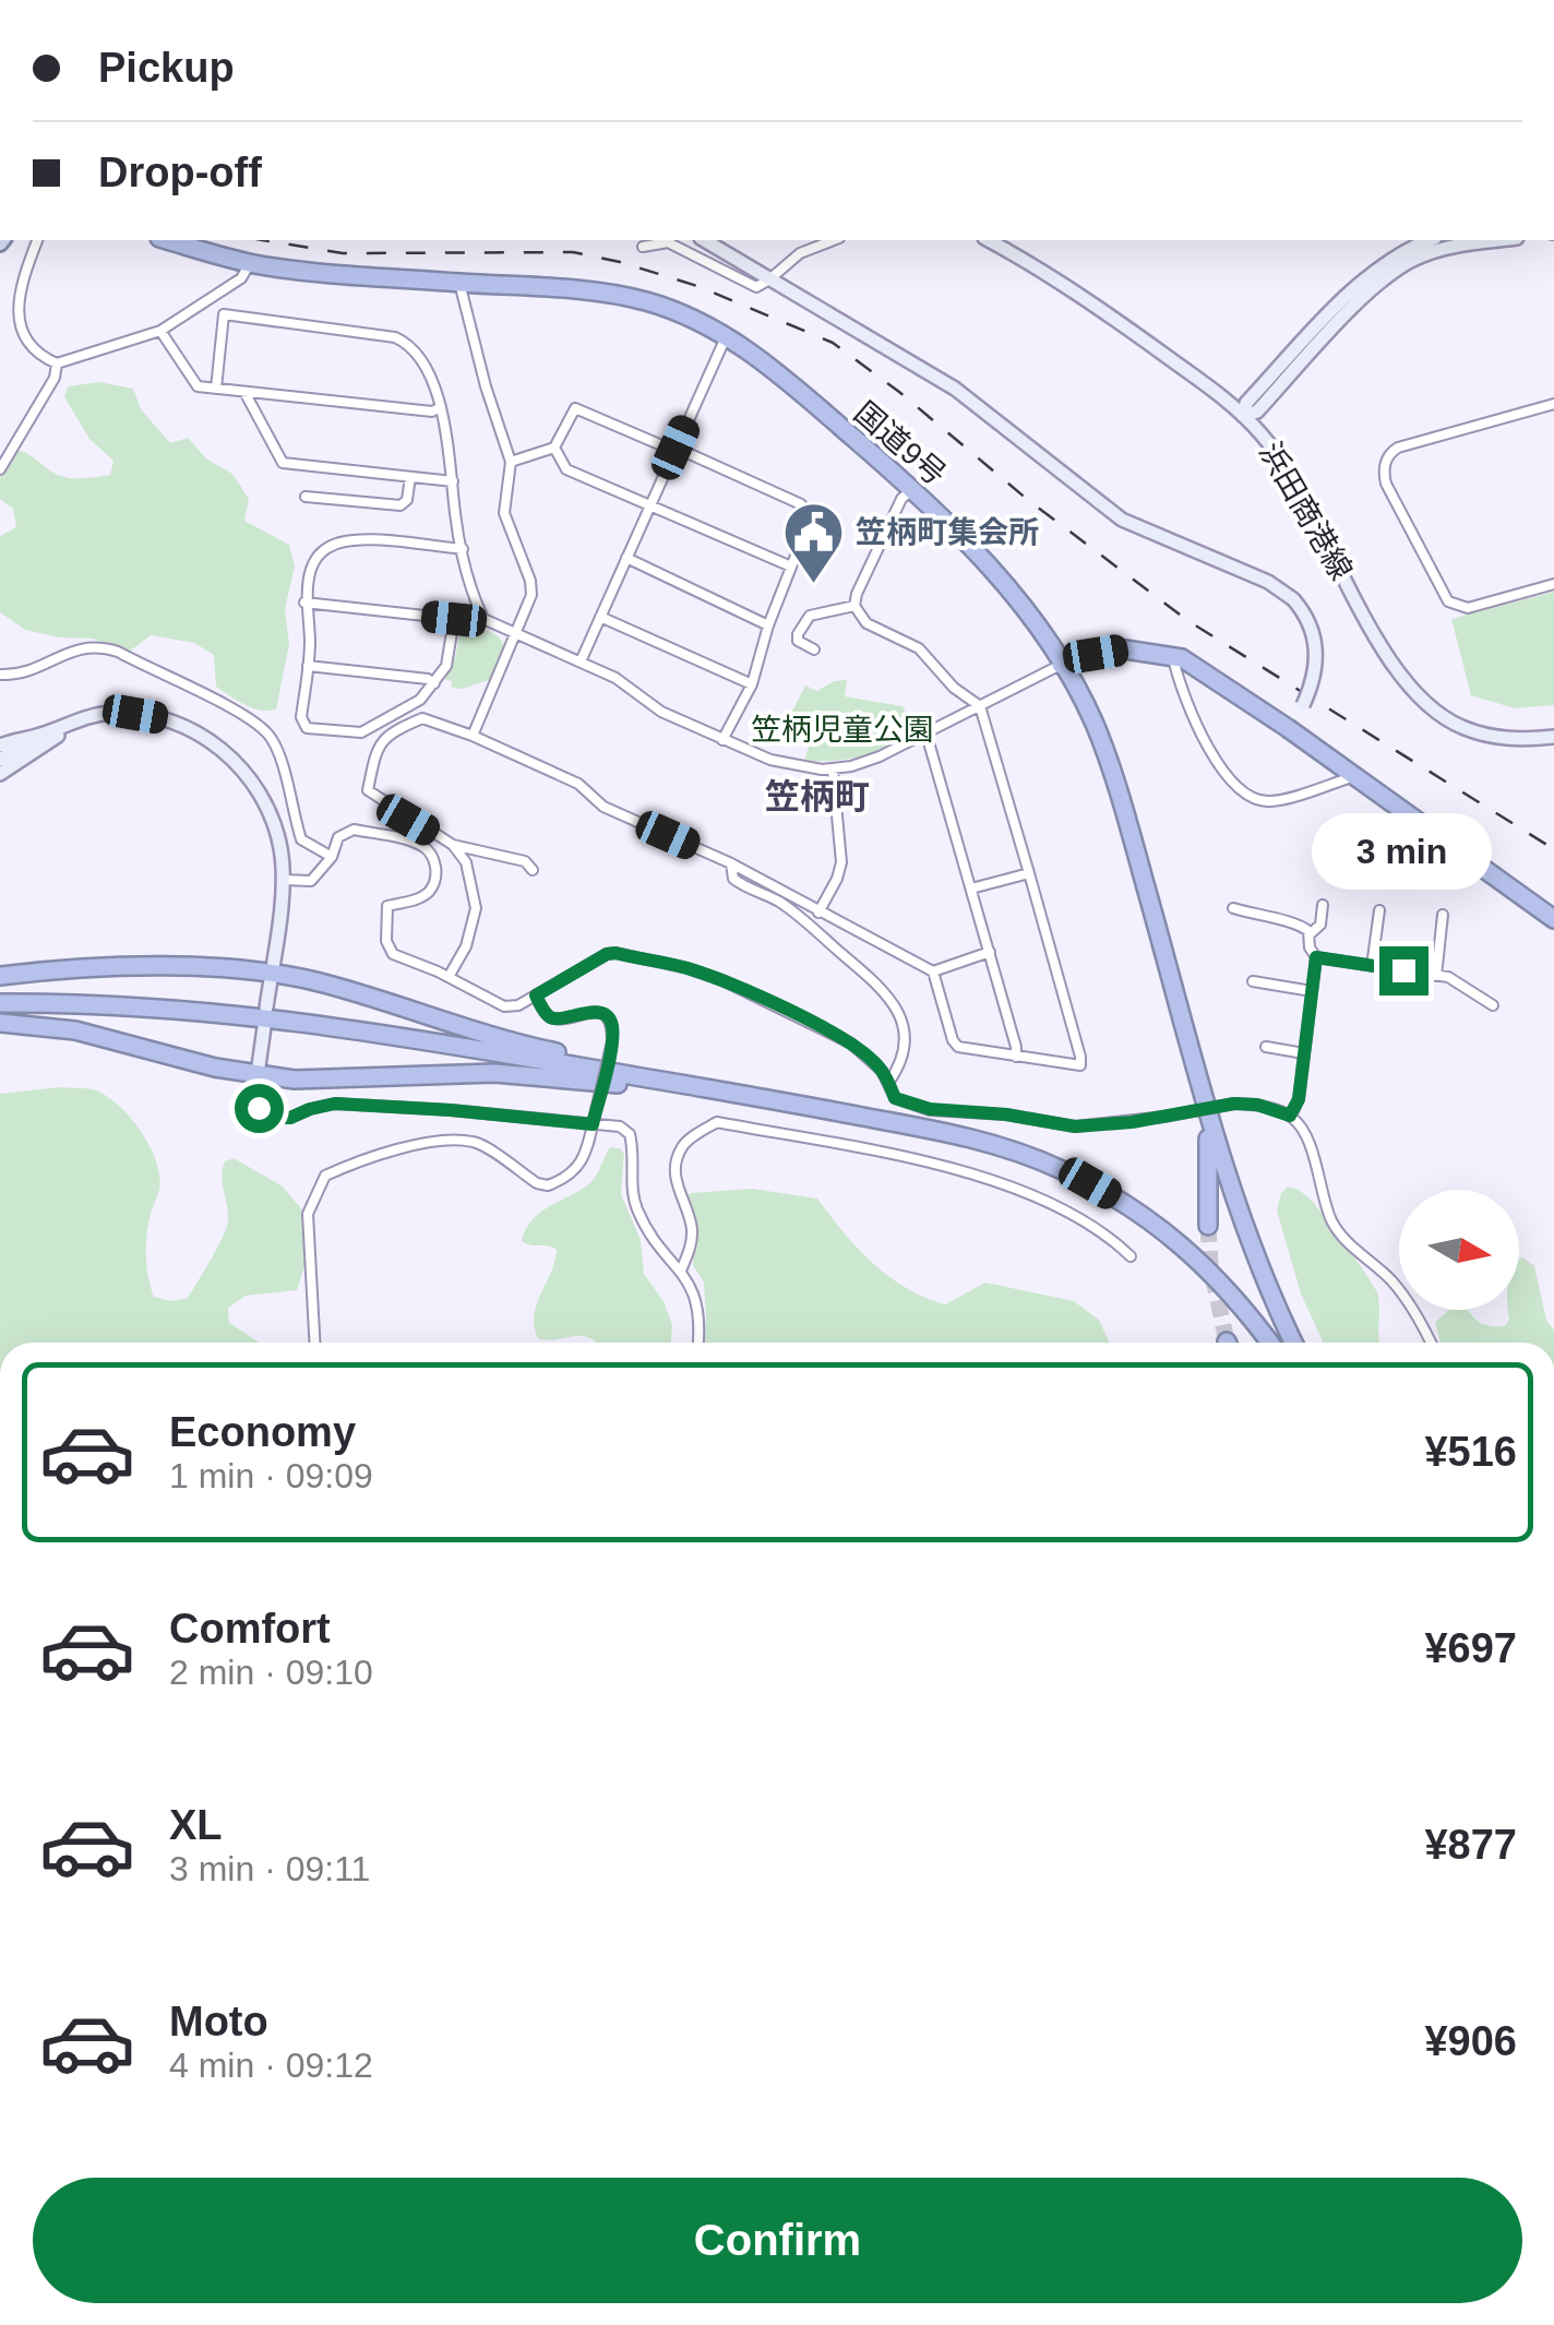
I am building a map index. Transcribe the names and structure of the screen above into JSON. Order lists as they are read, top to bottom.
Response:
{
  "streets": {
    "highway": ["国道9号"],
    "main road": ["浜田商港線"]
  },
  "districts": ["笠柄町"],
  "parks": ["笠柄児童公園"],
  "places": {
    "public building": ["笠柄町集会所"]
  },
  "north": "right",
  "page": {
    "banner": ["Pickup", "Drop-off"],
    "bubble": "3 min",
    "list": [
      {
        "name": "Economy",
        "note": "1 min · 09:09",
        "value": "¥516"
      },
      {
        "name": "Comfort",
        "note": "2 min · 09:10",
        "value": "¥697"
      },
      {
        "name": "XL",
        "note": "3 min · 09:11",
        "value": "¥877"
      },
      {
        "name": "Moto",
        "note": "4 min · 09:12",
        "value": "¥906"
      }
    ],
    "buttons": "Confirm"
  }
}
